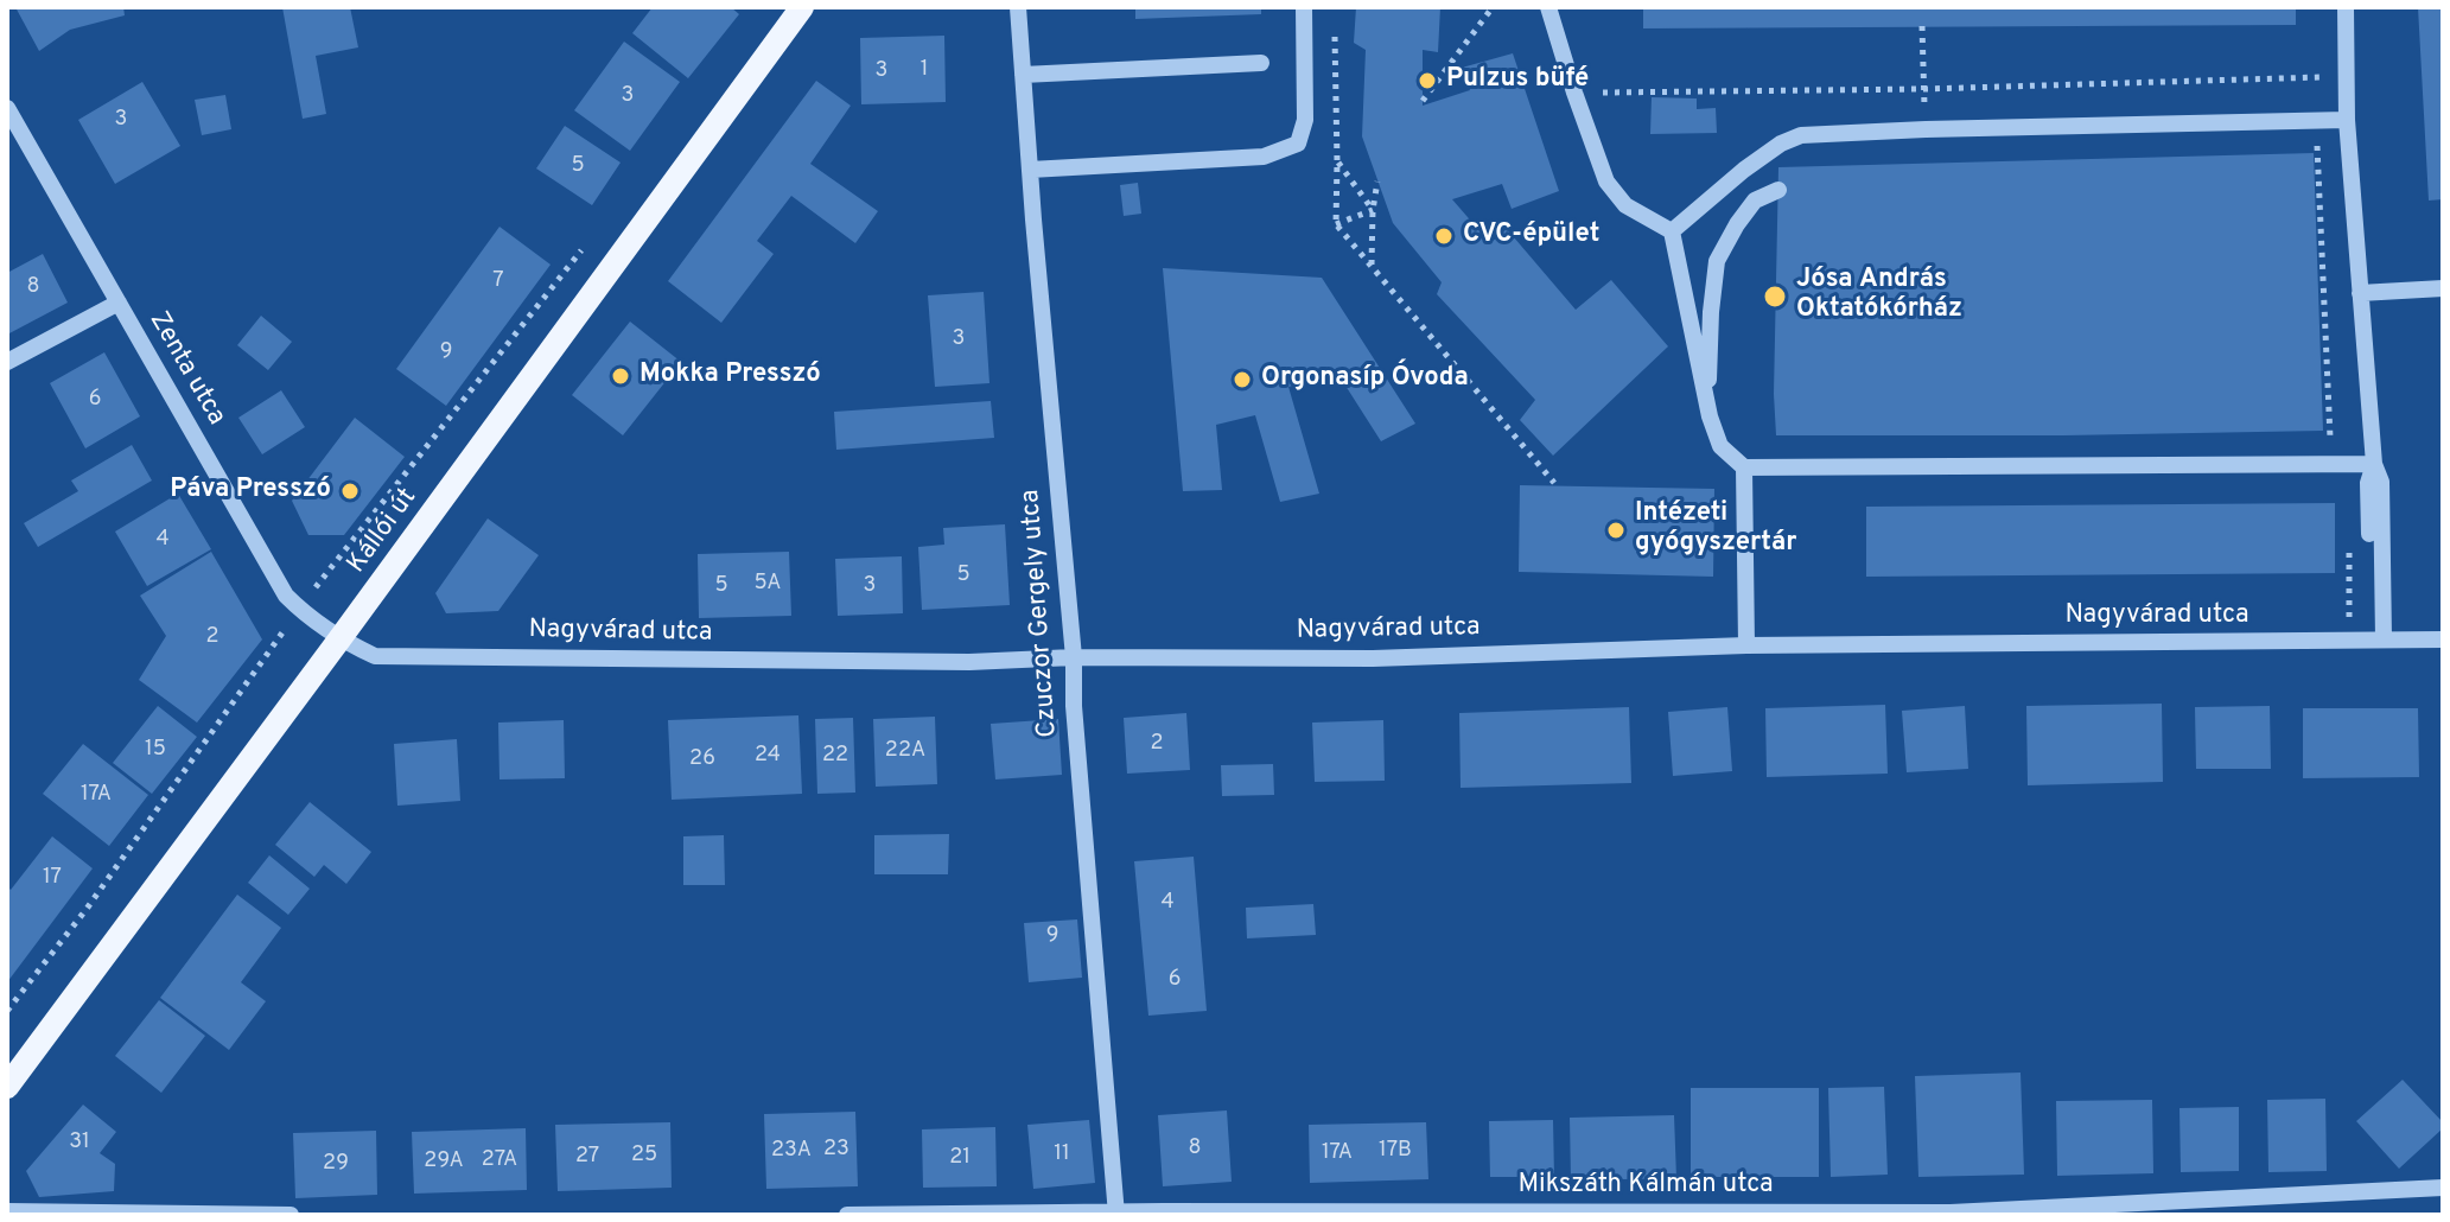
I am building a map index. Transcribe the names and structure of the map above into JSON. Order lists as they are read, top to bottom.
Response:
{
  "streets": {
    "main road": ["Kállói út"],
    "street": [
      "Zenta utca",
      "Czuczor Gergely utca",
      "Nagyvárad utca",
      "Mikszáth Kálmán utca"
    ]
  },
  "crossings": [
    ["Zenta utca", "Kállói út"],
    ["Zenta utca", "Nagyvárad utca"],
    ["Kállói út", "Nagyvárad utca"],
    ["Czuczor Gergely utca", "Nagyvárad utca"],
    ["Czuczor Gergely utca", "Mikszáth Kálmán utca"]
  ],
  "places": [
    "Pulzus büfé",
    "CVC-épület",
    "Jósa András Oktatókórház",
    "Mokka Presszó",
    "Orgonasíp Óvoda",
    "Páva Presszó",
    "Intézeti gyógyszertár"
  ],
  "house_numbers": [
    "1",
    "3",
    "3",
    "3",
    "5",
    "7",
    "8",
    "3",
    "9",
    "6",
    "4",
    "5",
    "5A",
    "5",
    "3",
    "2",
    "2",
    "15",
    "22A",
    "24",
    "22",
    "26",
    "17A",
    "17",
    "4",
    "9",
    "6",
    "31",
    "8",
    "23",
    "23A",
    "17B",
    "17A",
    "11",
    "25",
    "27",
    "21",
    "27A",
    "29A",
    "29"
  ]
}
